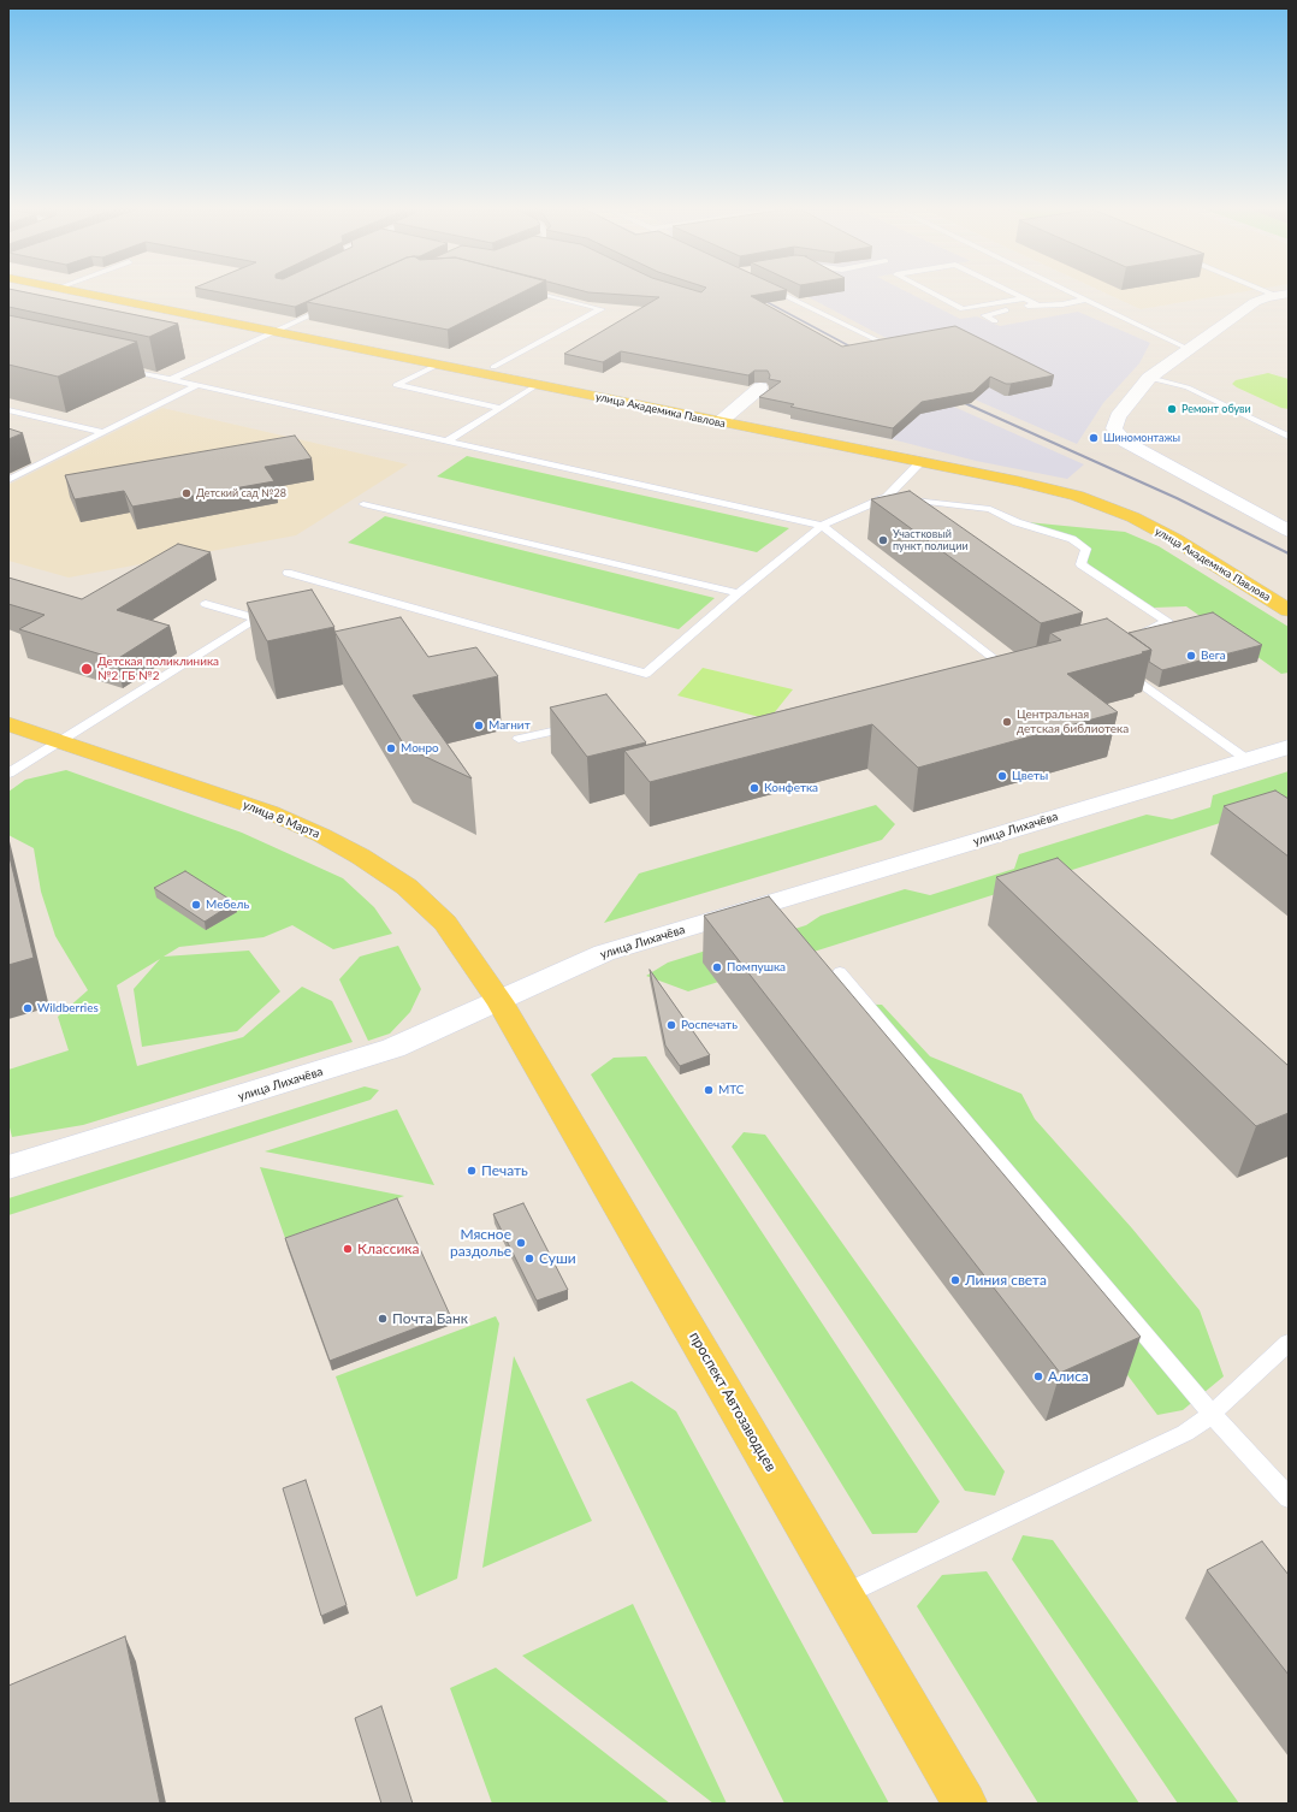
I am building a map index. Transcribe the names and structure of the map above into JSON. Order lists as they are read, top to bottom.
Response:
{
  "streets": {
    "main road": [
      "улица Академика Павлова",
      "улица 8 Марта",
      "улица Лихачёва",
      "проспект Автозаводцев"
    ]
  },
  "crossings": [
    ["улица 8 Марта", "улица Лихачёва"],
    ["улица 8 Марта", "проспект Автозаводцев"],
    ["улица Лихачёва", "проспект Автозаводцев"]
  ],
  "places": [
    "Ремонт обуви",
    "Шиномонтажы",
    "Детский сад №28",
    "Участковый пункт полиции",
    "Вега",
    "Детская поликлиника №2 ГБ №2",
    "Центральная детская библиотека",
    "Магнит",
    "Монро",
    "Цветы",
    "Конфетка",
    "Мебель",
    "Помпушка",
    "Wildberries",
    "Роспечать",
    "МТС",
    "Печать",
    "Мясное раздолье",
    "Классика",
    "Суши",
    "Линия света",
    "Почта Банк",
    "Алиса"
  ]
}
